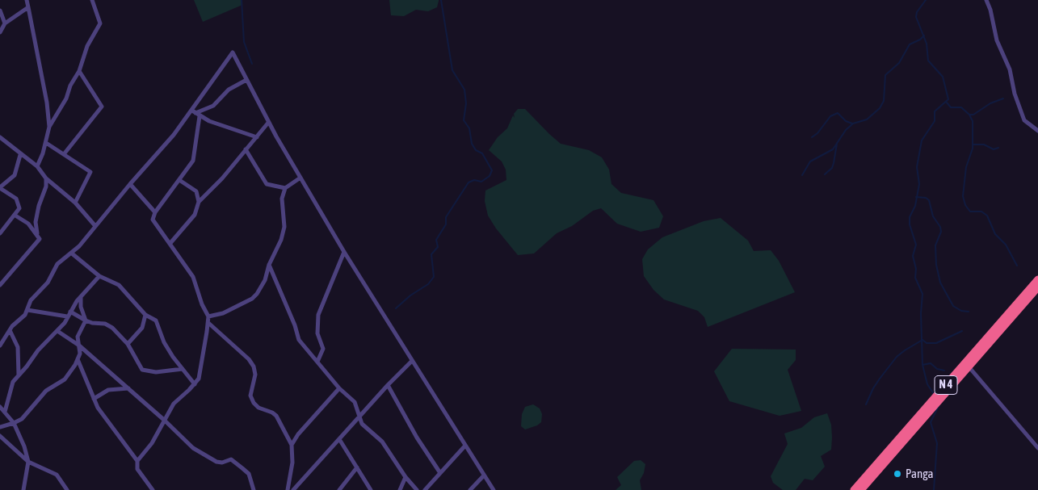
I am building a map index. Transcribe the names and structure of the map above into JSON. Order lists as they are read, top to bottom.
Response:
{
  "streets": {
    "highway": ["N 4"]
  },
  "places": ["Panga"]
}
